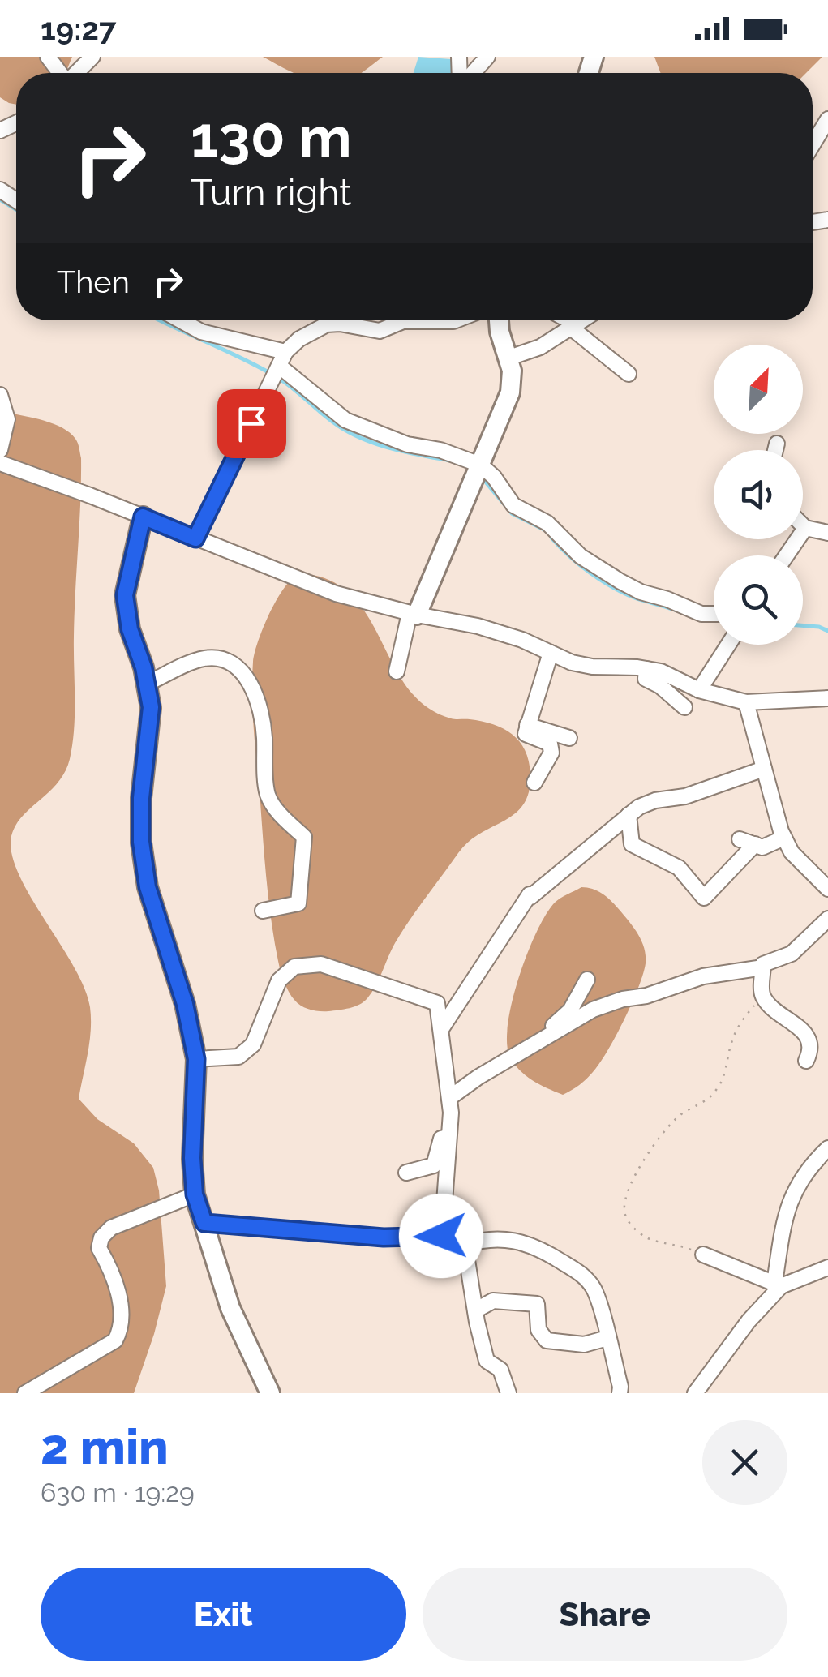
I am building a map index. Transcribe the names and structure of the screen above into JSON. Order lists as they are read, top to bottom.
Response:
{
  "north": "top right",
  "page": {
    "status": "19:27",
    "turn": ["130 m", "Turn right"],
    "then": "Then",
    "heading": ["2 min", "630 m · 19:29"],
    "buttons": ["Exit", "Share"]
  }
}
